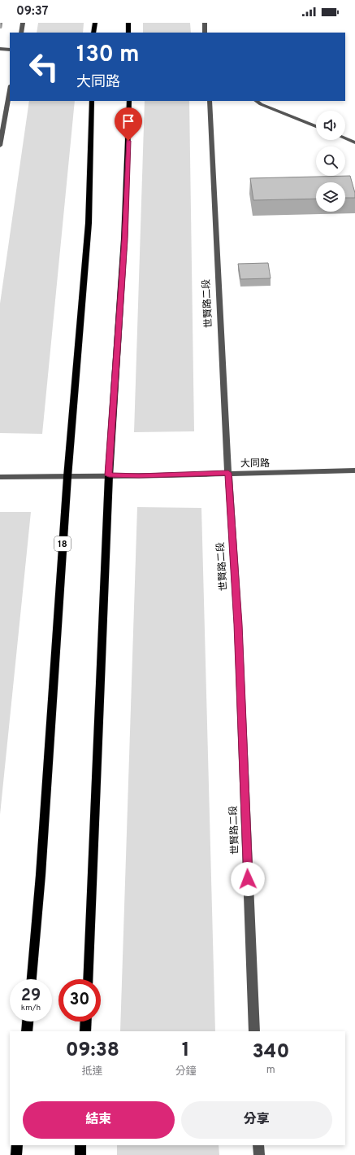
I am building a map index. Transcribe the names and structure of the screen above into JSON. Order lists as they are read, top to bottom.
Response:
{
  "streets": {
    "main road": ["18"],
    "street": ["世賢路二段", "大同路"]
  },
  "crossings": [
    ["世賢路二段", "大同路"],
    ["大同路", "18"]
  ],
  "page": {
    "status": "09:37",
    "turn": ["130 m", "大同路"],
    "speed": "29 km/h",
    "limit": "30",
    "eta": [
      "09:38",
      "抵達",
      "1",
      "分鐘",
      "340",
      "m"
    ],
    "buttons": ["結束", "分享"]
  }
}
